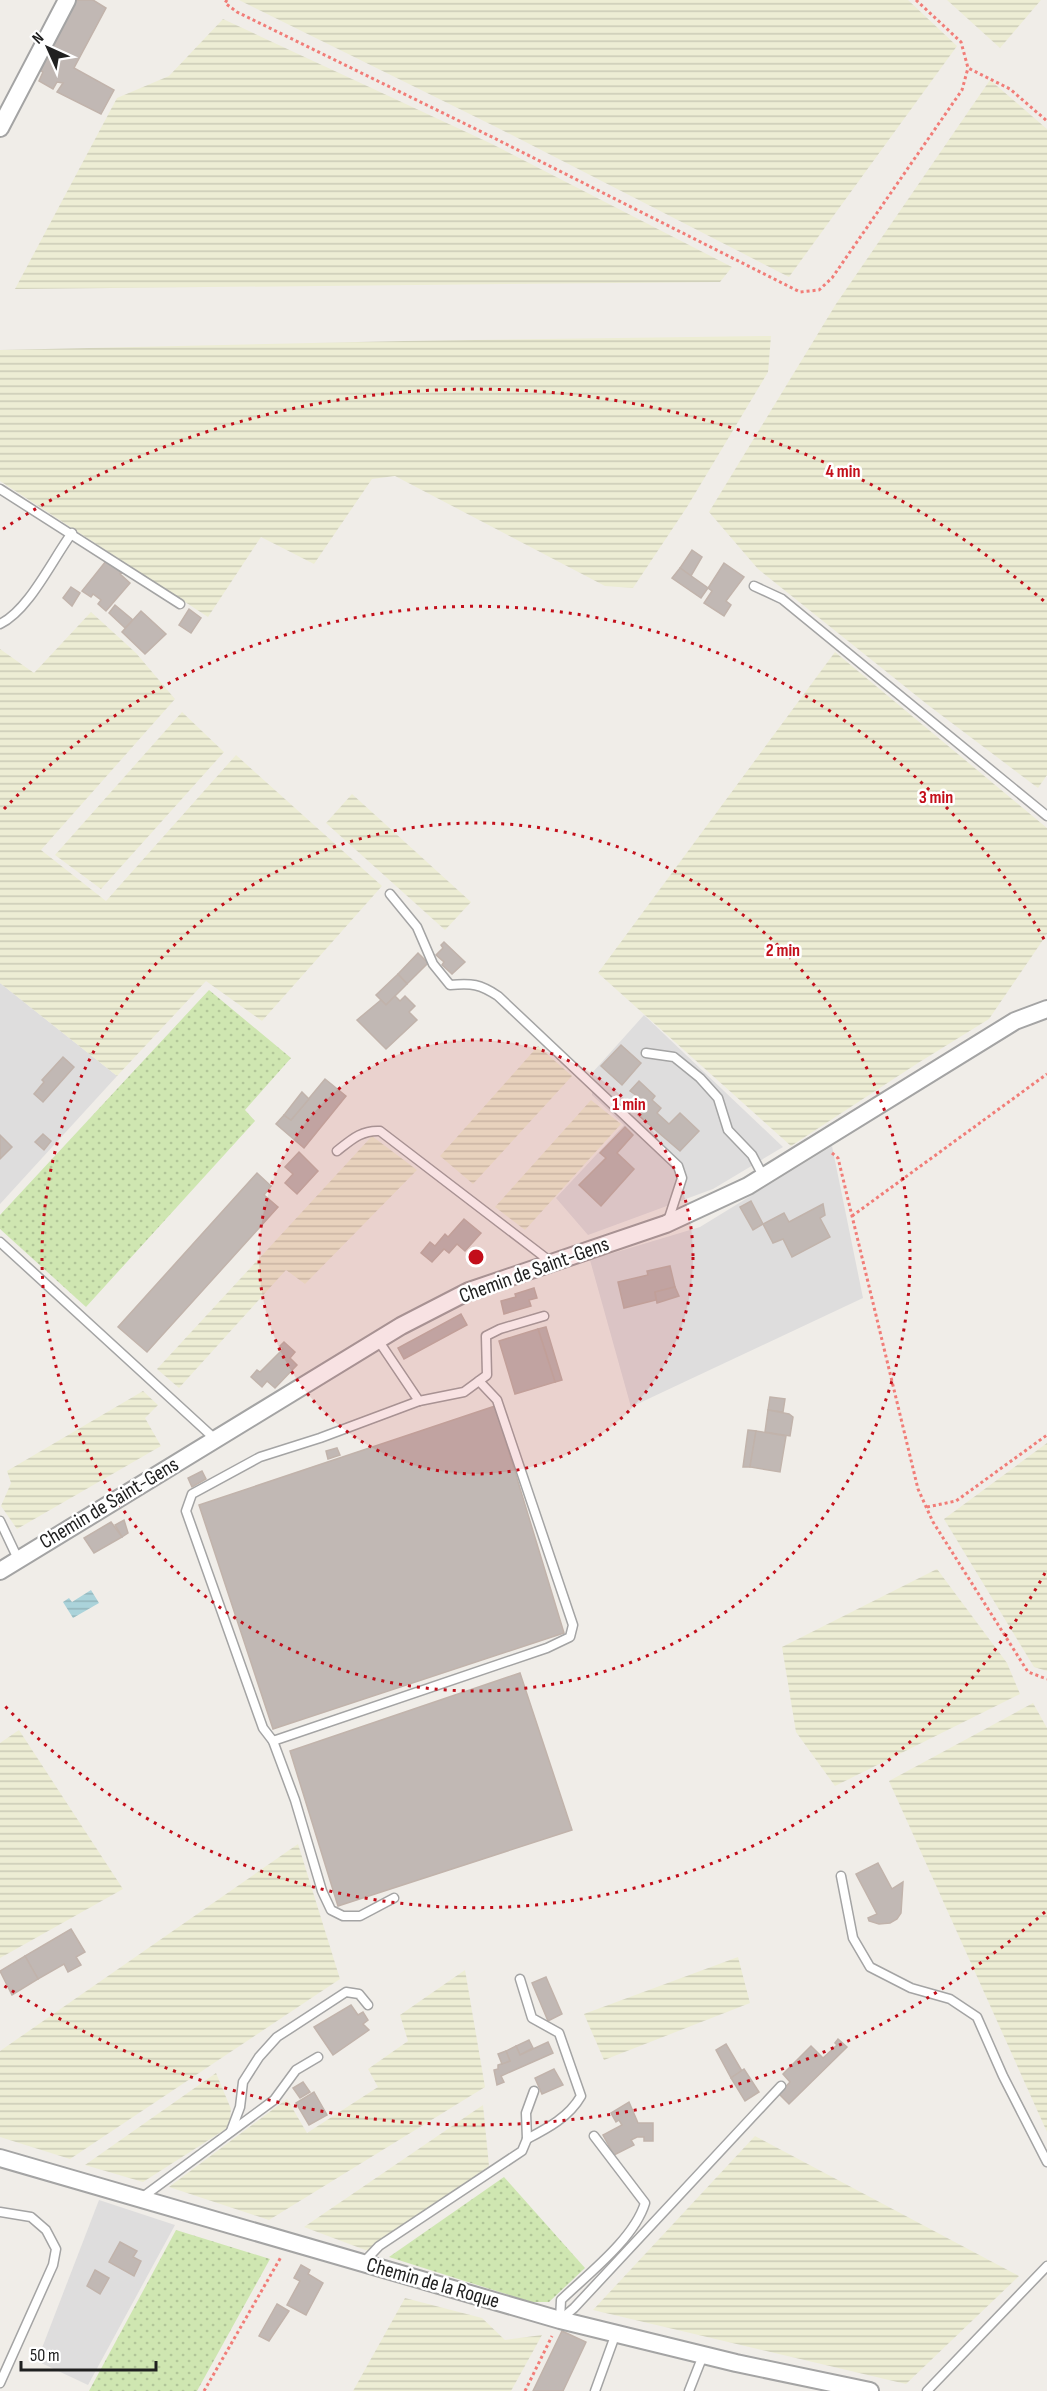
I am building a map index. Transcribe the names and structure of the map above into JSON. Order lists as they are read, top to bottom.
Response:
{
  "streets": {
    "street": ["Chemin de Saint-Gens", "Chemin de la Roque"]
  },
  "scale_bar": "50 m",
  "north": "top left",
  "rings": [
    "4 min",
    "3 min",
    "2 min",
    "1 min"
  ]
}
